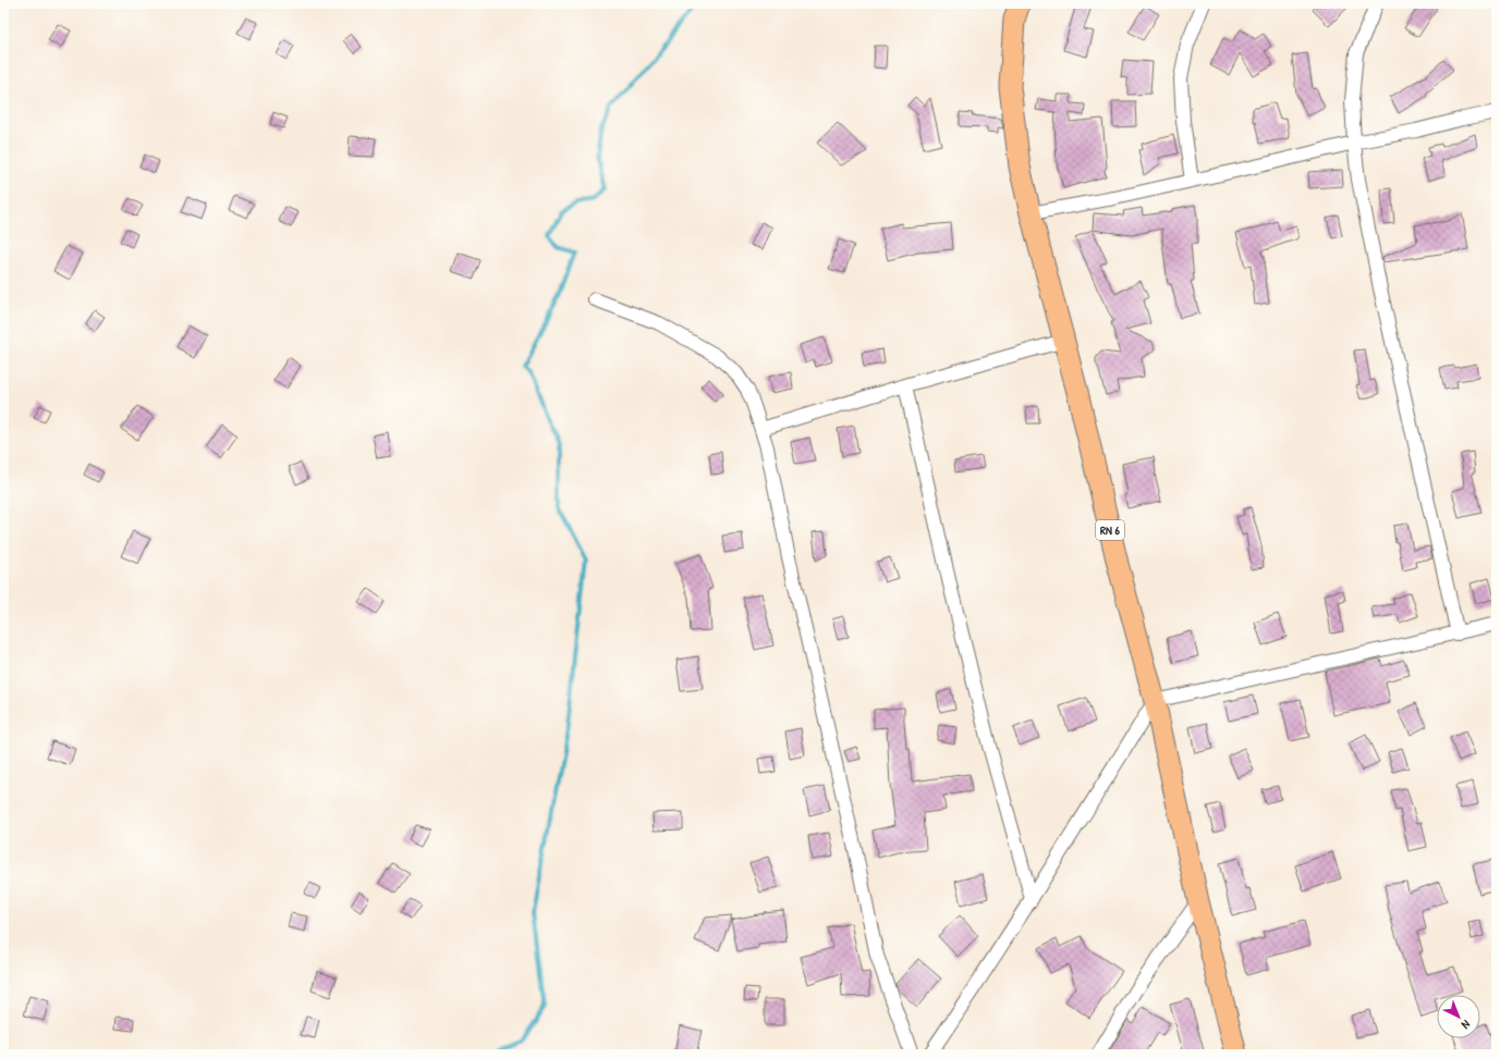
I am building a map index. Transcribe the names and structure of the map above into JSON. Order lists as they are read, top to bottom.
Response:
{
  "streets": {
    "main road": ["RN 6"]
  },
  "north": "bottom right"
}
